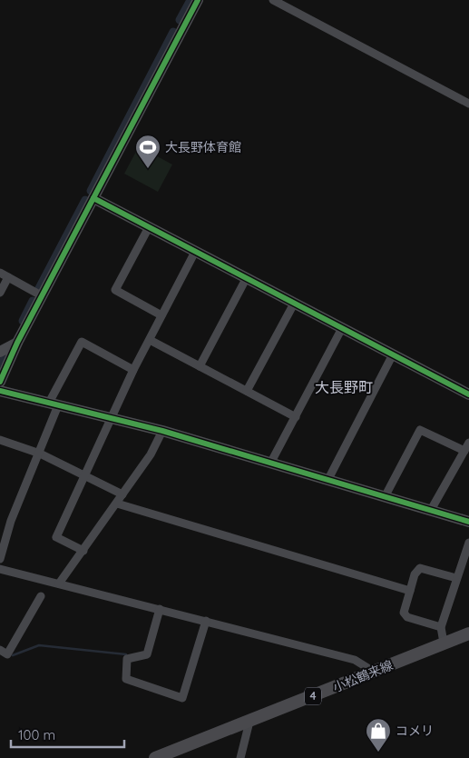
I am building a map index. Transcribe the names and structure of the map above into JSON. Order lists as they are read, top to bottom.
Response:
{
  "streets": {
    "main road": ["小松鶴来線", "4"]
  },
  "districts": ["大長野町"],
  "places": {
    "sports": ["大長野体育館"],
    "shop": ["コメリ"]
  },
  "scale_bar": "100 m"
}
